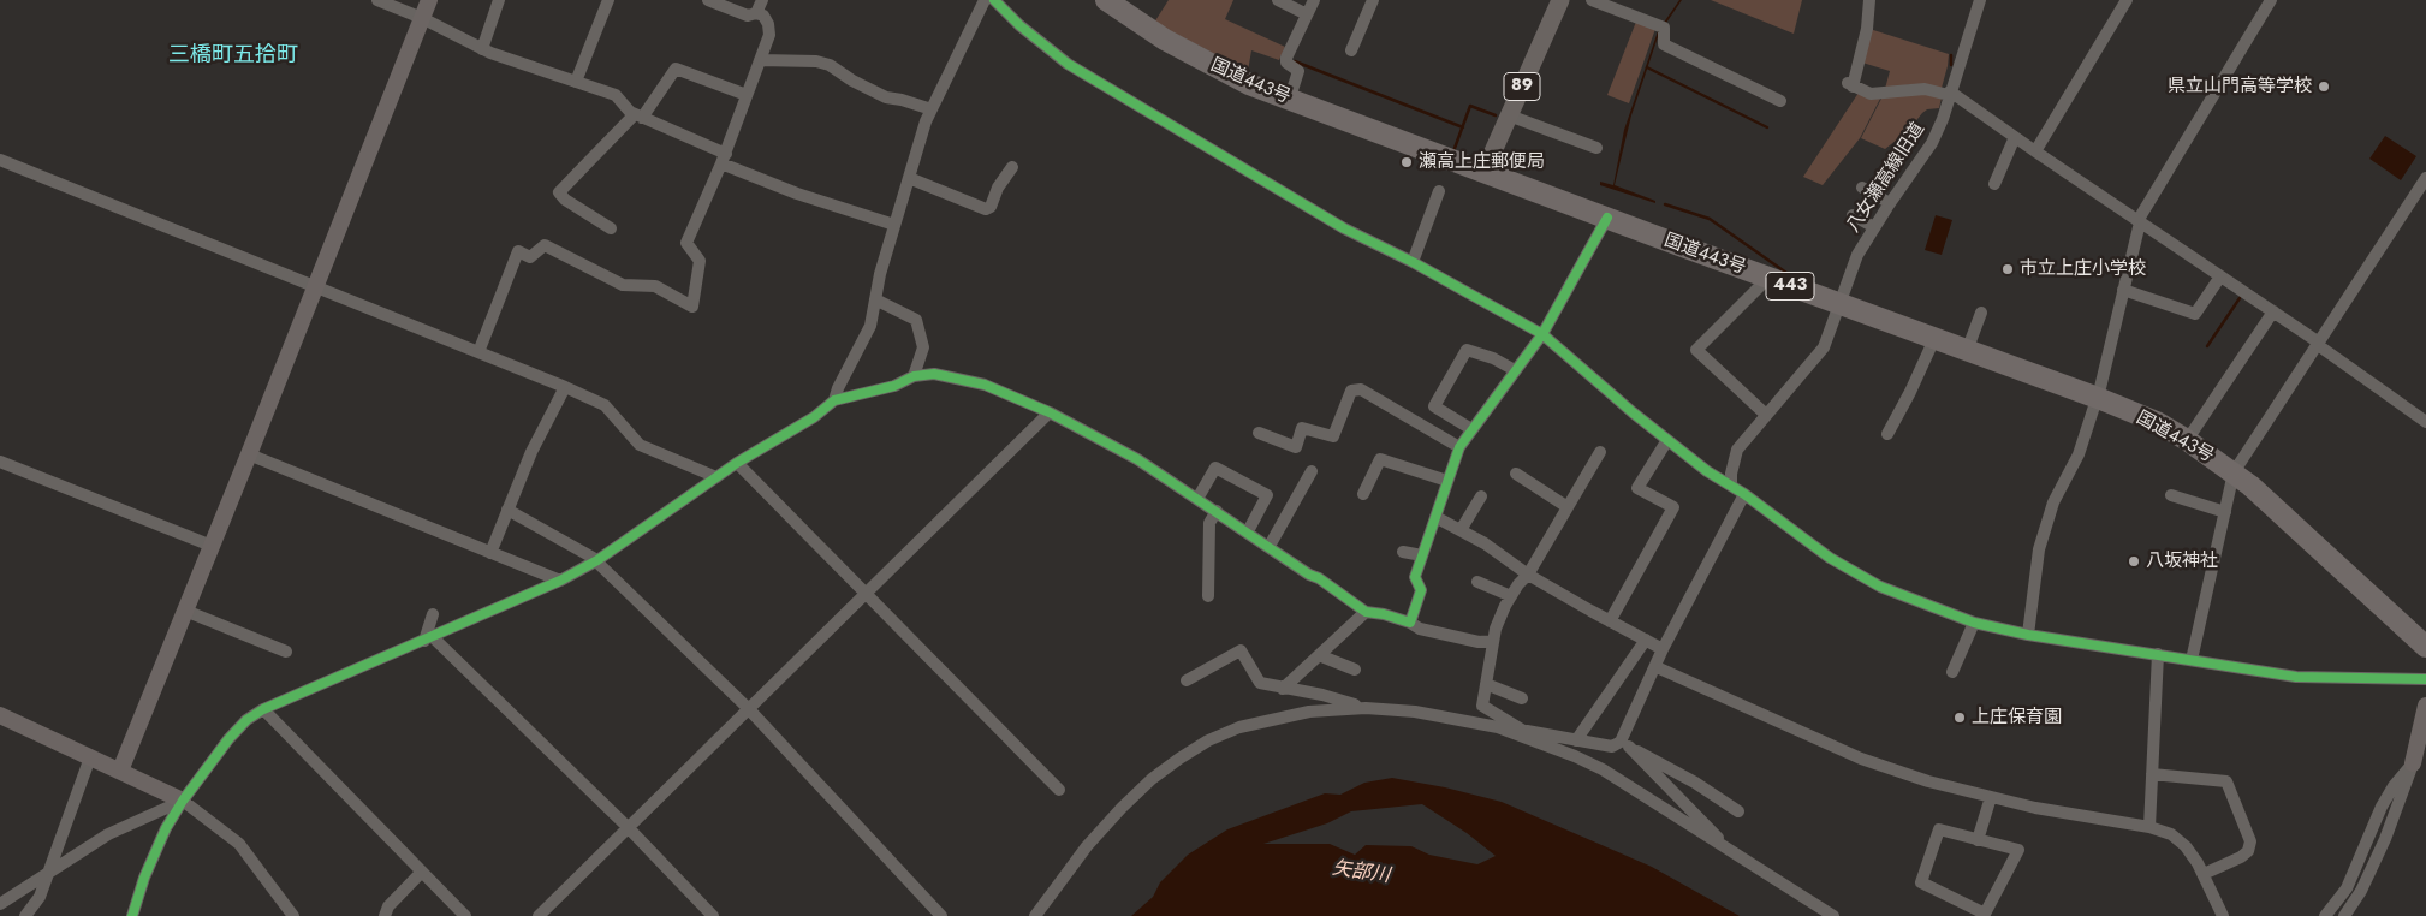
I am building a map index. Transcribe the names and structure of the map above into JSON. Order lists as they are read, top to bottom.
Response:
{
  "streets": {
    "highway": ["国道443号", "443"],
    "main road": ["89"],
    "street": ["八女瀬高線旧道"]
  },
  "crossings": [
    ["国道443号", "89"],
    ["国道443号", "八女瀬高線旧道"]
  ],
  "districts": ["三橋町五拾町"],
  "water": ["矢部川"],
  "places": [
    "県立山門高等学校",
    "瀬高上庄郵便局",
    "市立上庄小学校",
    "八坂神社",
    "上庄保育園"
  ]
}
